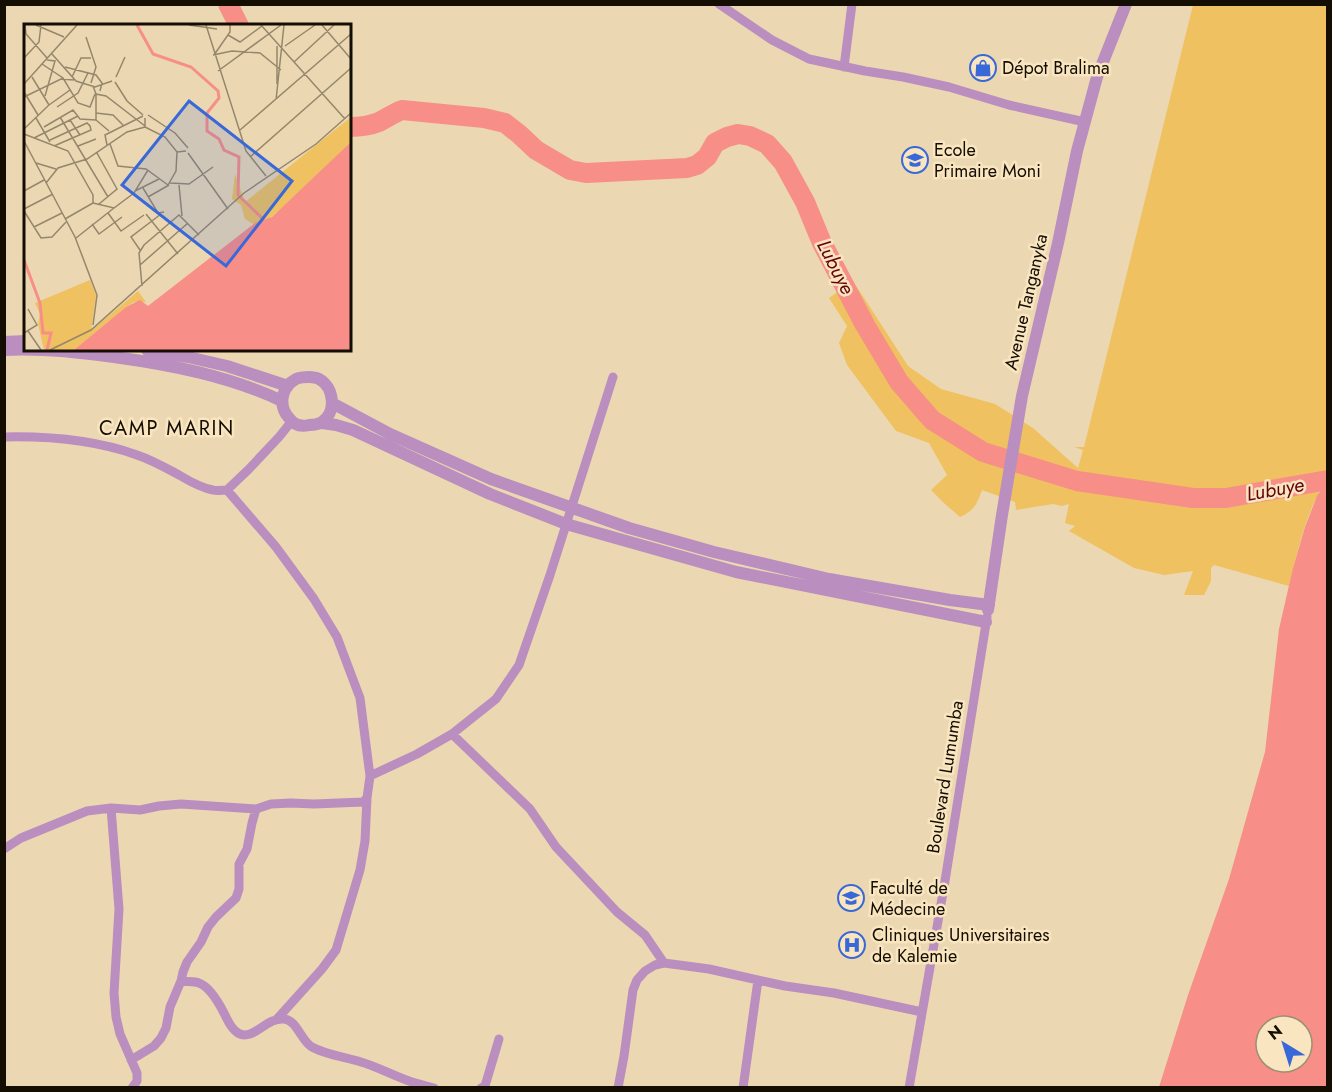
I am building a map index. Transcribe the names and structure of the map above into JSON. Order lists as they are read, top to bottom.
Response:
{
  "streets": {
    "street": ["Avenue Tanganyka", "Boulevard Lumumba"]
  },
  "crossings": [
    ["Avenue Tanganyka", "Boulevard Lumumba"]
  ],
  "districts": ["CAMP MARIN"],
  "water": ["Lubuye"],
  "places": {
    "shop": ["Dépot Bralima"],
    "school or university": ["Ecole Primaire Moni", "Faculté de Médecine"],
    "hospital": ["Cliniques Universitaires de Kalemie"]
  },
  "north": "top left"
}
